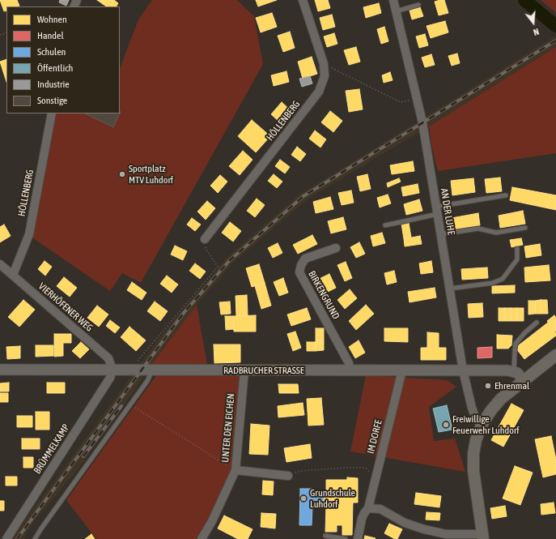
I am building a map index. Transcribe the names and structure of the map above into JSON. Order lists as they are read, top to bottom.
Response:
{
  "streets": {
    "street": [
      "HÖLLENBERG",
      "AN DER LUHE",
      "BIRKENGRUND",
      "VIERHÖFENER WEG",
      "RADBRUCHER STRASSE",
      "UNTER DEN EICHEN",
      "IM DORFE",
      "BRÜMMELKAMP"
    ]
  },
  "crossings": [
    ["HÖLLENBERG", "VIERHÖFENER WEG"],
    ["AN DER LUHE", "RADBRUCHER STRASSE"],
    ["BIRKENGRUND", "RADBRUCHER STRASSE"],
    ["VIERHÖFENER WEG", "RADBRUCHER STRASSE"],
    ["VIERHÖFENER WEG", "BRÜMMELKAMP"],
    ["RADBRUCHER STRASSE", "UNTER DEN EICHEN"],
    ["RADBRUCHER STRASSE", "IM DORFE"],
    ["RADBRUCHER STRASSE", "BRÜMMELKAMP"]
  ],
  "places": [
    "Sportplatz MTV Luhdorf",
    "Ehrenmal",
    "Freiwillige Feuerwehr Luhdorf",
    "Grundschule Luhdorf"
  ],
  "legend": [
    "Wohnen",
    "Handel",
    "Schulen",
    "Öffentlich",
    "Industrie",
    "Sonstige"
  ],
  "north": "bottom"
}
